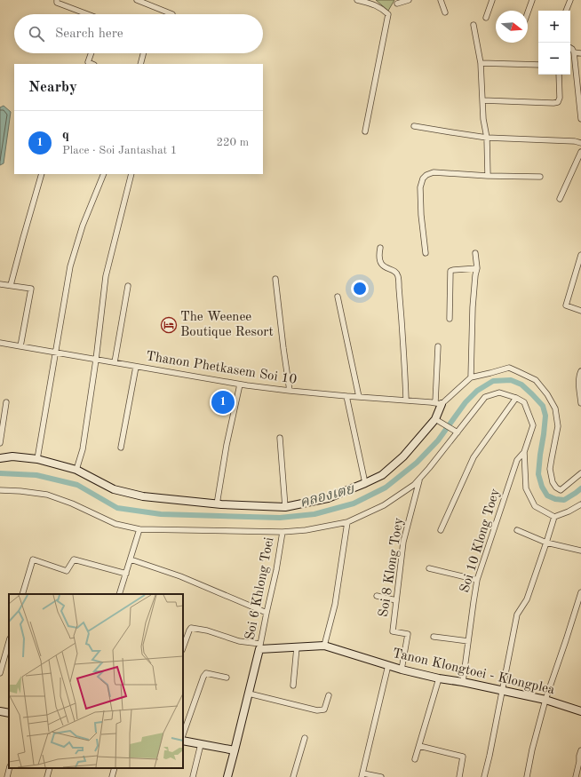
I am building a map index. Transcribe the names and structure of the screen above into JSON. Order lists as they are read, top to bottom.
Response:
{
  "streets": {
    "street": [
      "Thanon Phetkasem Soi 10",
      "Soi 10 Klong Toey",
      "Soi 8 Klong Toey",
      "Soi 6 Khlong Toei",
      "Tanon Klongtoei - Klongplea"
    ]
  },
  "crossings": [
    ["Soi 10 Klong Toey", "Tanon Klongtoei - Klongplea"],
    ["Soi 8 Klong Toey", "Tanon Klongtoei - Klongplea"],
    ["Soi 6 Khlong Toei", "Tanon Klongtoei - Klongplea"]
  ],
  "water": ["คลองเตย"],
  "places": {
    "hotel": ["The Weenee Boutique Resort"]
  },
  "north": "right",
  "page": {
    "map_buttons": ["+", "−"],
    "search": "Search here",
    "heading": "Nearby",
    "list": [
      {
        "mark": "1",
        "name": "q",
        "note": "Place · Soi Jantashat 1",
        "value": "220 m"
      }
    ],
    "pins": "1"
  }
}
